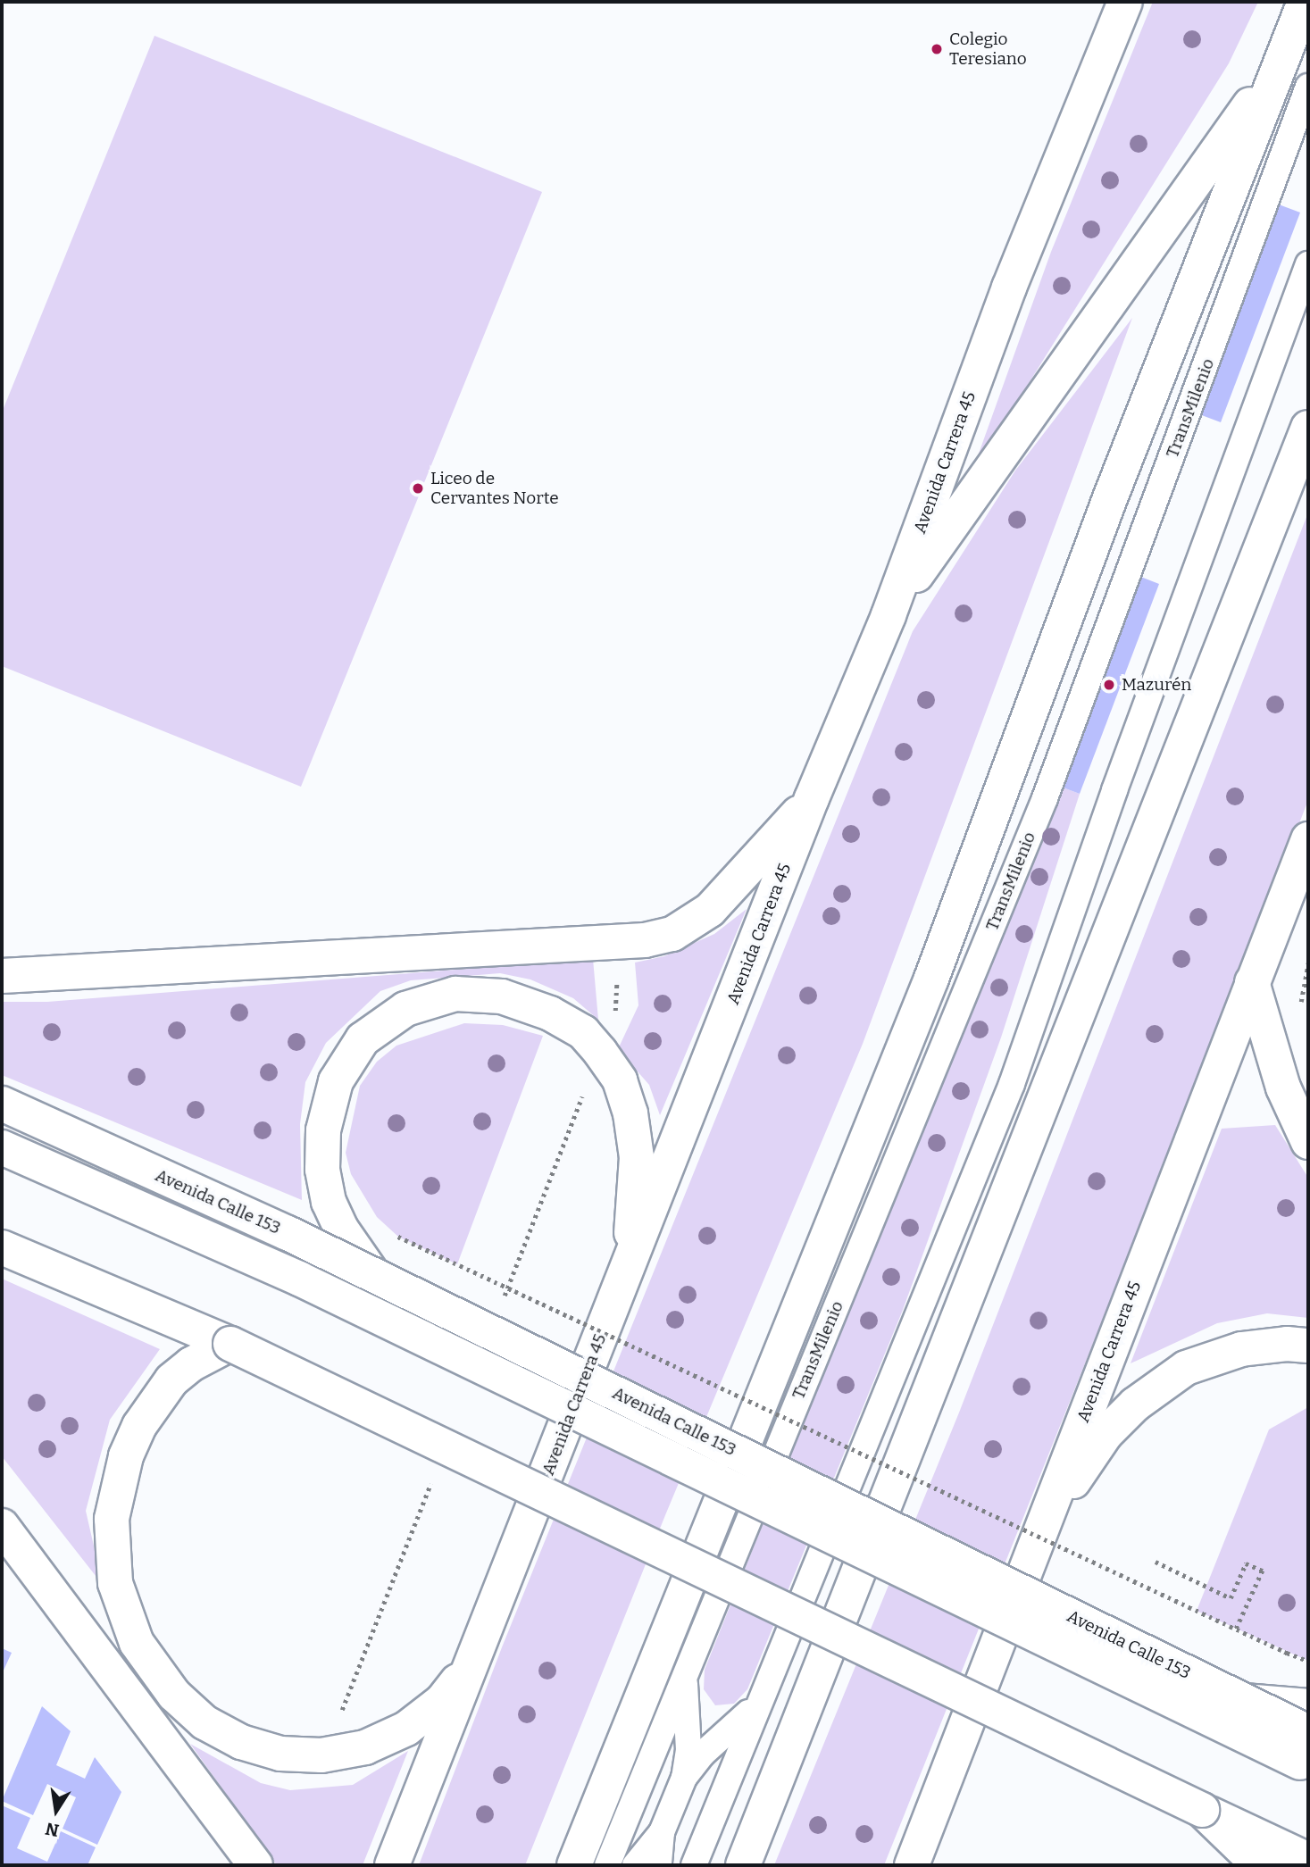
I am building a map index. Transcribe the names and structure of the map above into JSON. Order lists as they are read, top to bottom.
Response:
{
  "streets": {
    "main road": ["Avenida Carrera 45", "Avenida Calle 153"],
    "lane": ["TransMilenio"]
  },
  "places": ["Colegio Teresiano", "Liceo de Cervantes Norte", "Mazurén"],
  "north": "bottom"
}
